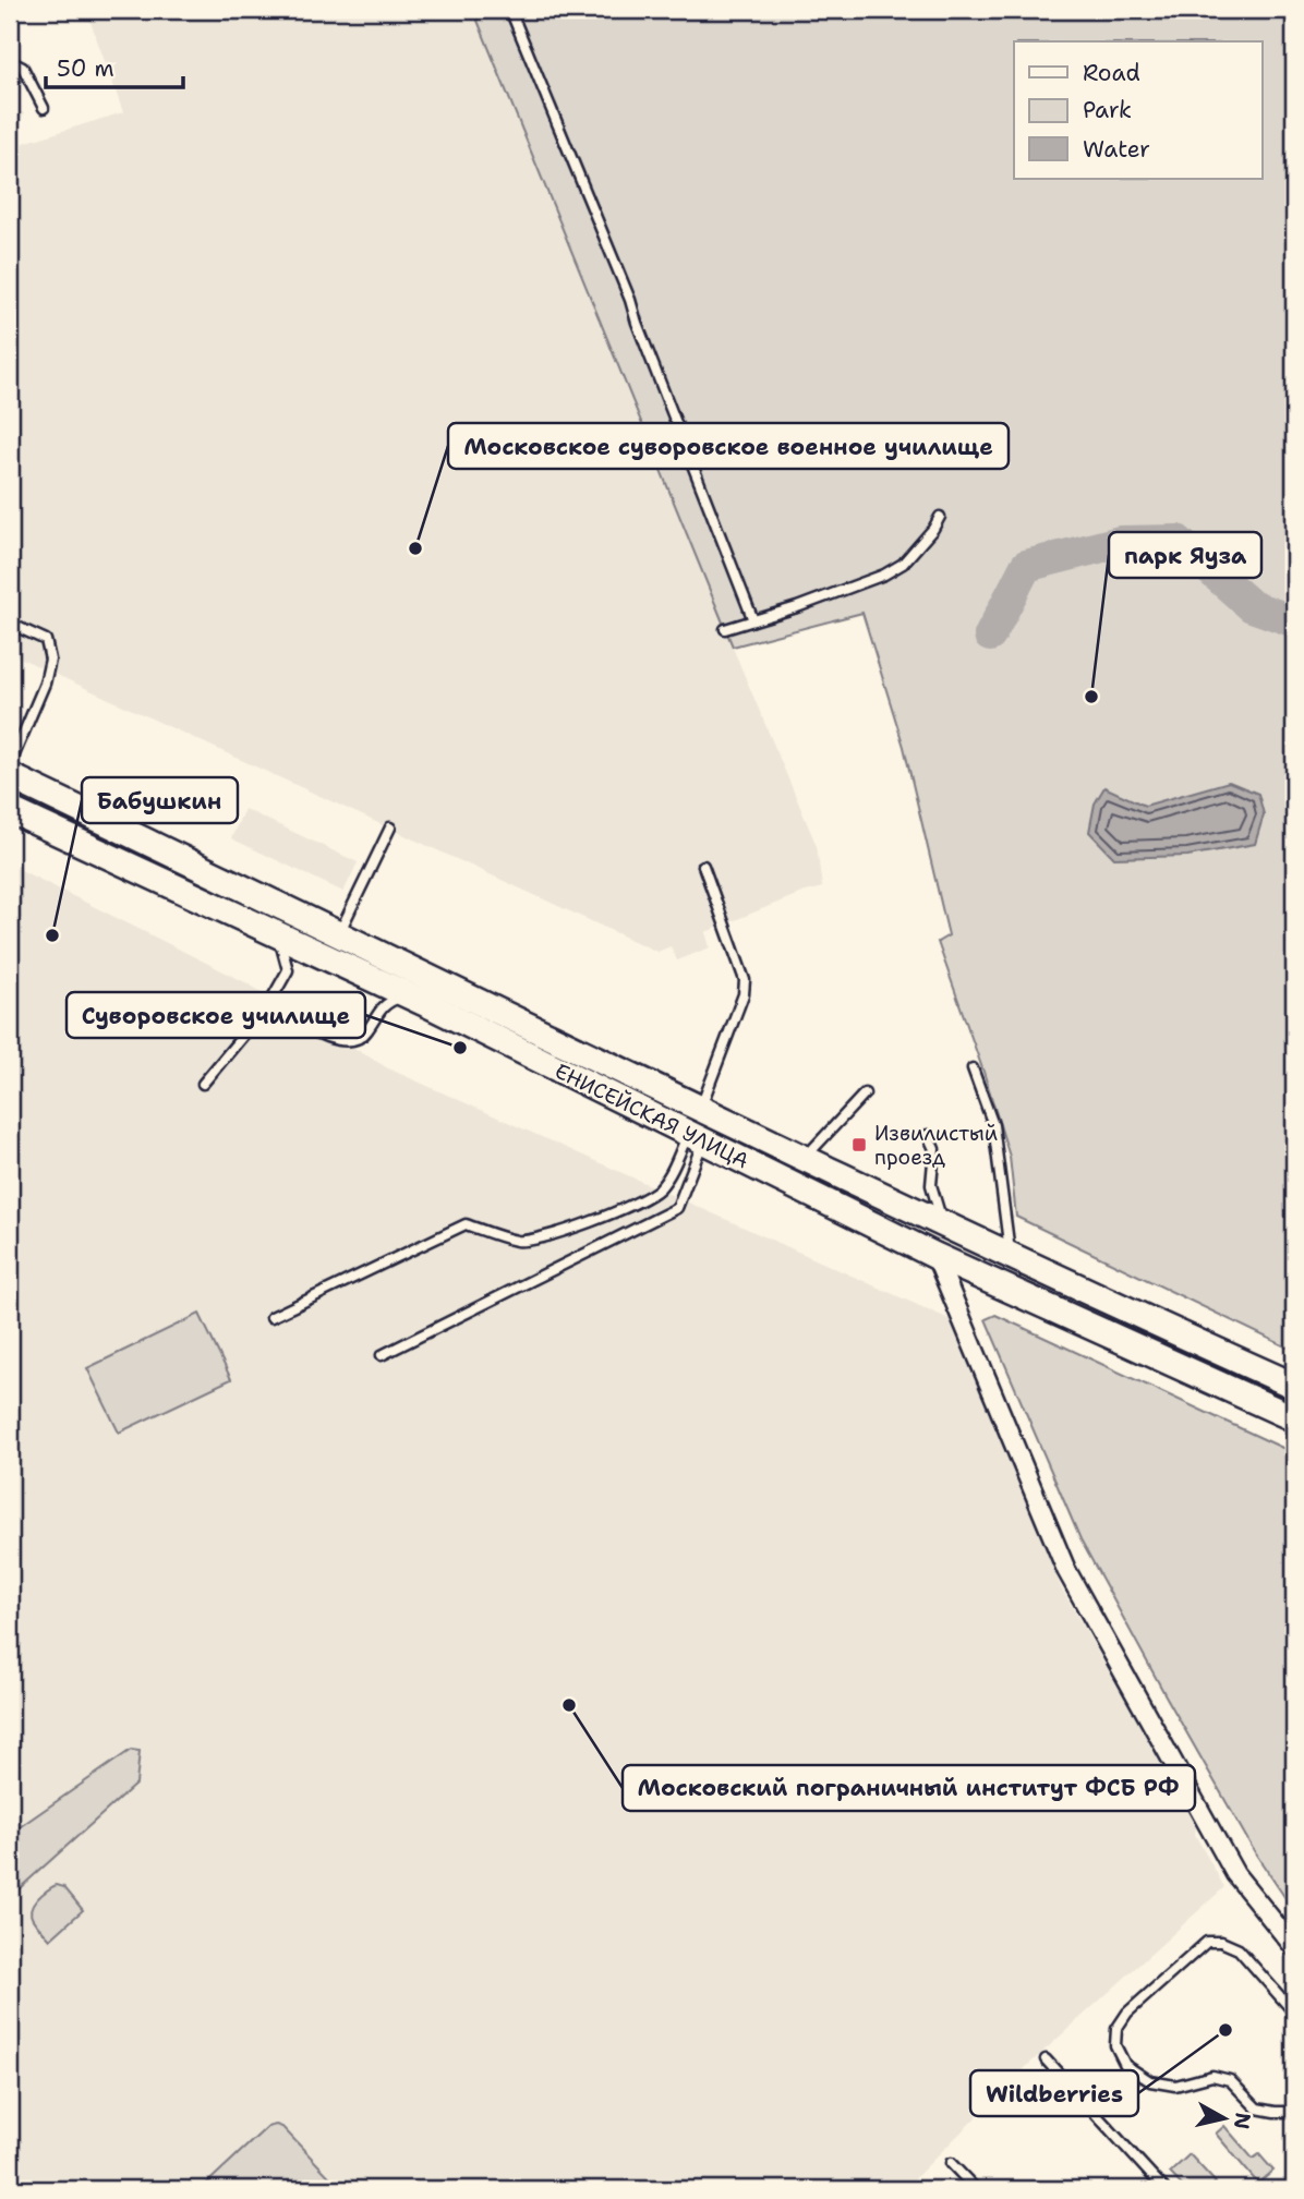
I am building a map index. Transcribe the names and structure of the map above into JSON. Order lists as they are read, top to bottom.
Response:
{
  "streets": {
    "main road": ["ЕНИСЕЙСКАЯ УЛИЦА"]
  },
  "places": {
    "other": [
      "Московское суворовское военное училище",
      "парк Яуза",
      "Бабушкин",
      "Суворовское училище",
      "Московский пограничный институт ФСБ РФ",
      "Wildberries"
    ],
    "transit": ["Извилистый проезд"]
  },
  "legend": ["Road", "Park", "Water"],
  "scale_bar": "50 m",
  "north": "right"
}
